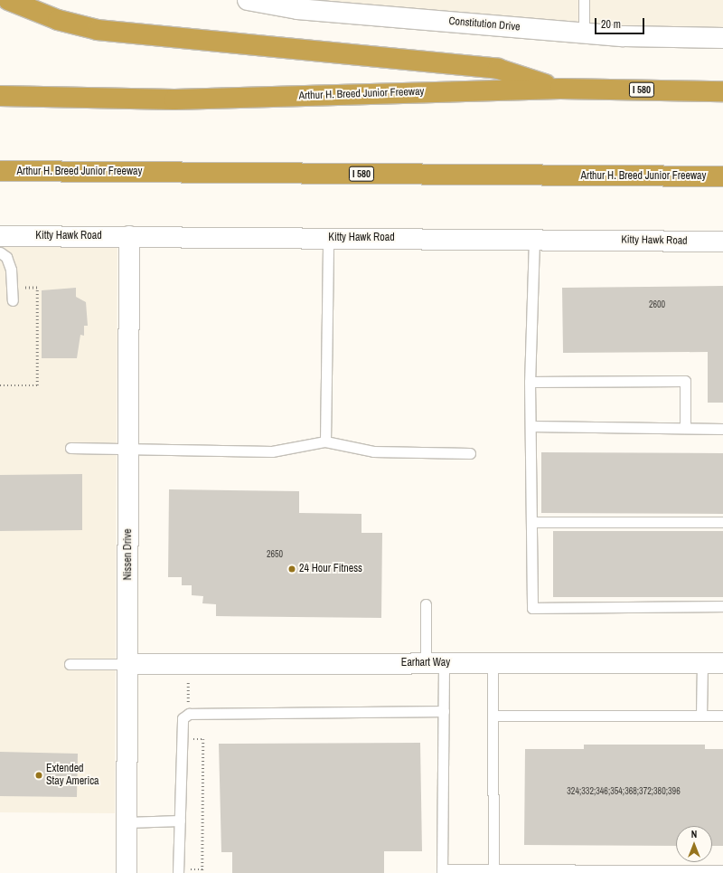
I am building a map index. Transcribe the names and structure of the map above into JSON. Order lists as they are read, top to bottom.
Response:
{
  "streets": {
    "highway": ["I 580", "Arthur H. Breed Junior Freeway"],
    "street": [
      "Constitution Drive",
      "Kitty Hawk Road",
      "Nissen Drive",
      "Earhart Way"
    ]
  },
  "crossings": [
    ["Kitty Hawk Road", "Nissen Drive"],
    ["Nissen Drive", "Earhart Way"]
  ],
  "places": ["24 Hour Fitness", "Extended Stay America"],
  "house_numbers": ["2600", "2650", "324;332;346;354;368;372;380;396"],
  "scale_bar": "20 m",
  "north": "top"
}
